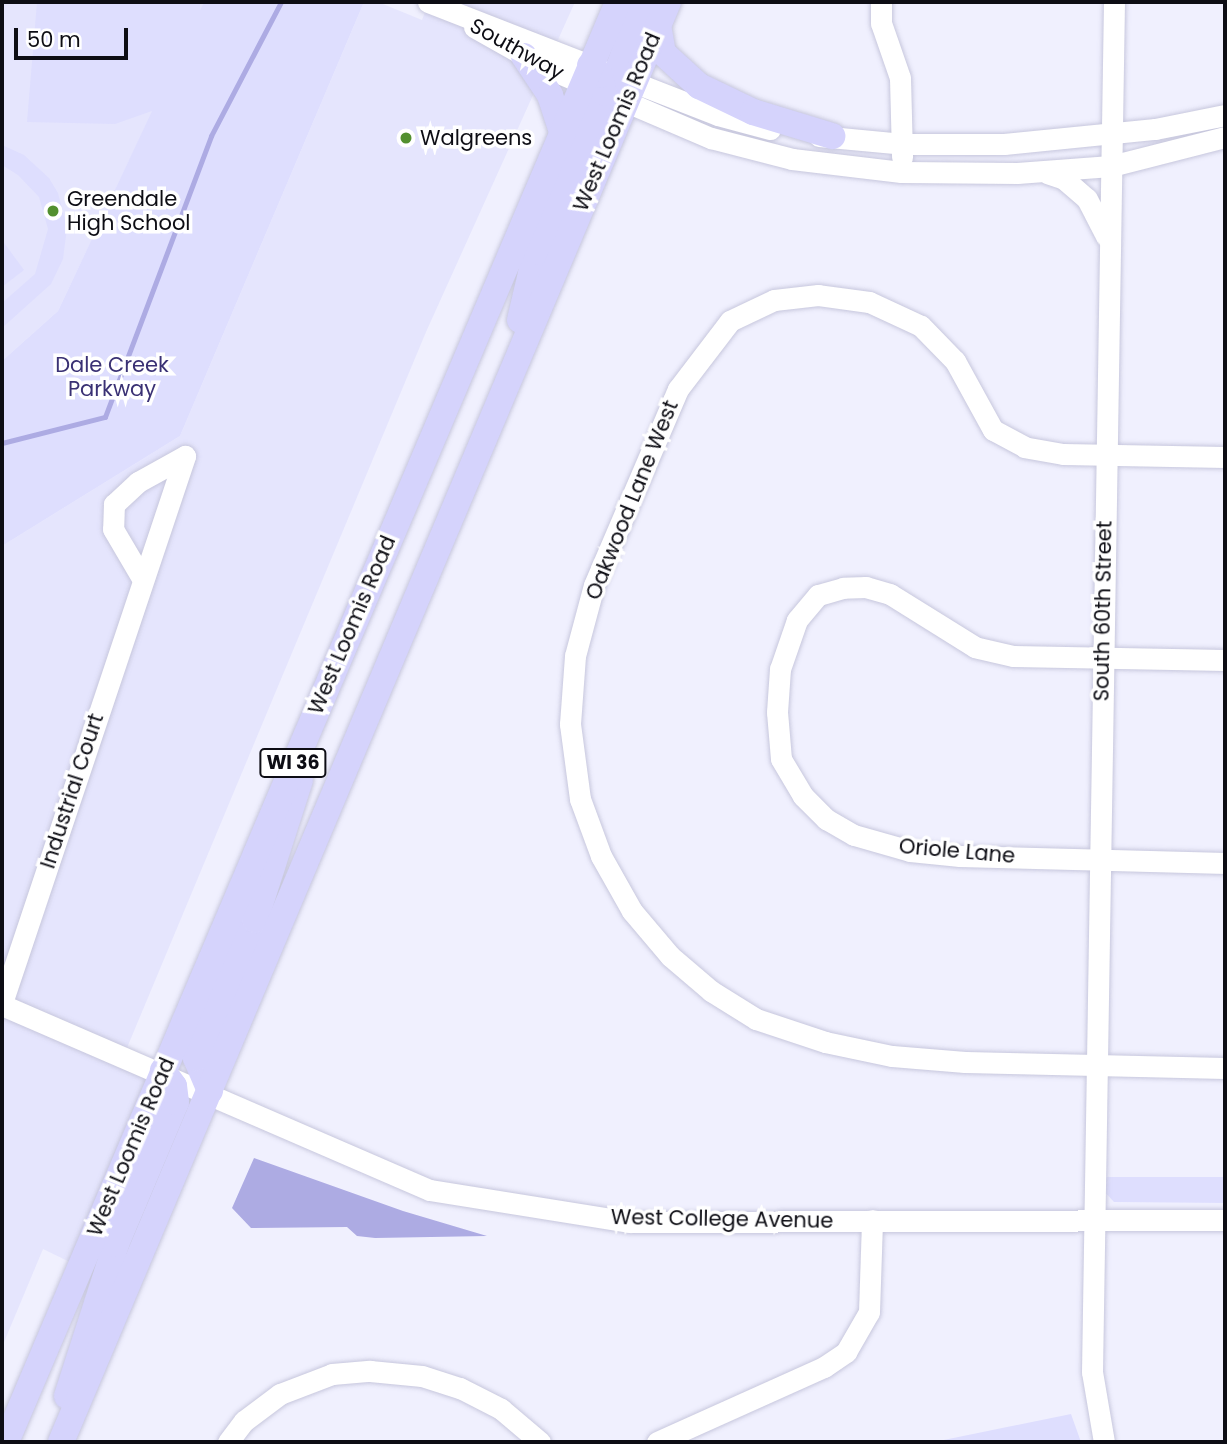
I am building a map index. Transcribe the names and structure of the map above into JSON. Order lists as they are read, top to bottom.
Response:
{
  "streets": {
    "main road": ["West Loomis Road", "WI 36"],
    "street": [
      "Southway",
      "Oakwood Lane West",
      "South 60th Street",
      "Industrial Court",
      "Oriole Lane",
      "West College Avenue"
    ]
  },
  "crossings": [
    ["Southway", "West Loomis Road"],
    ["West Loomis Road", "West College Avenue"],
    ["Oakwood Lane West", "South 60th Street"],
    ["South 60th Street", "Oriole Lane"],
    ["South 60th Street", "West College Avenue"],
    ["Industrial Court", "West College Avenue"]
  ],
  "parks": ["Dale Creek Parkway"],
  "places": ["Walgreens", "Greendale High School"],
  "scale_bar": "50 m"
}
